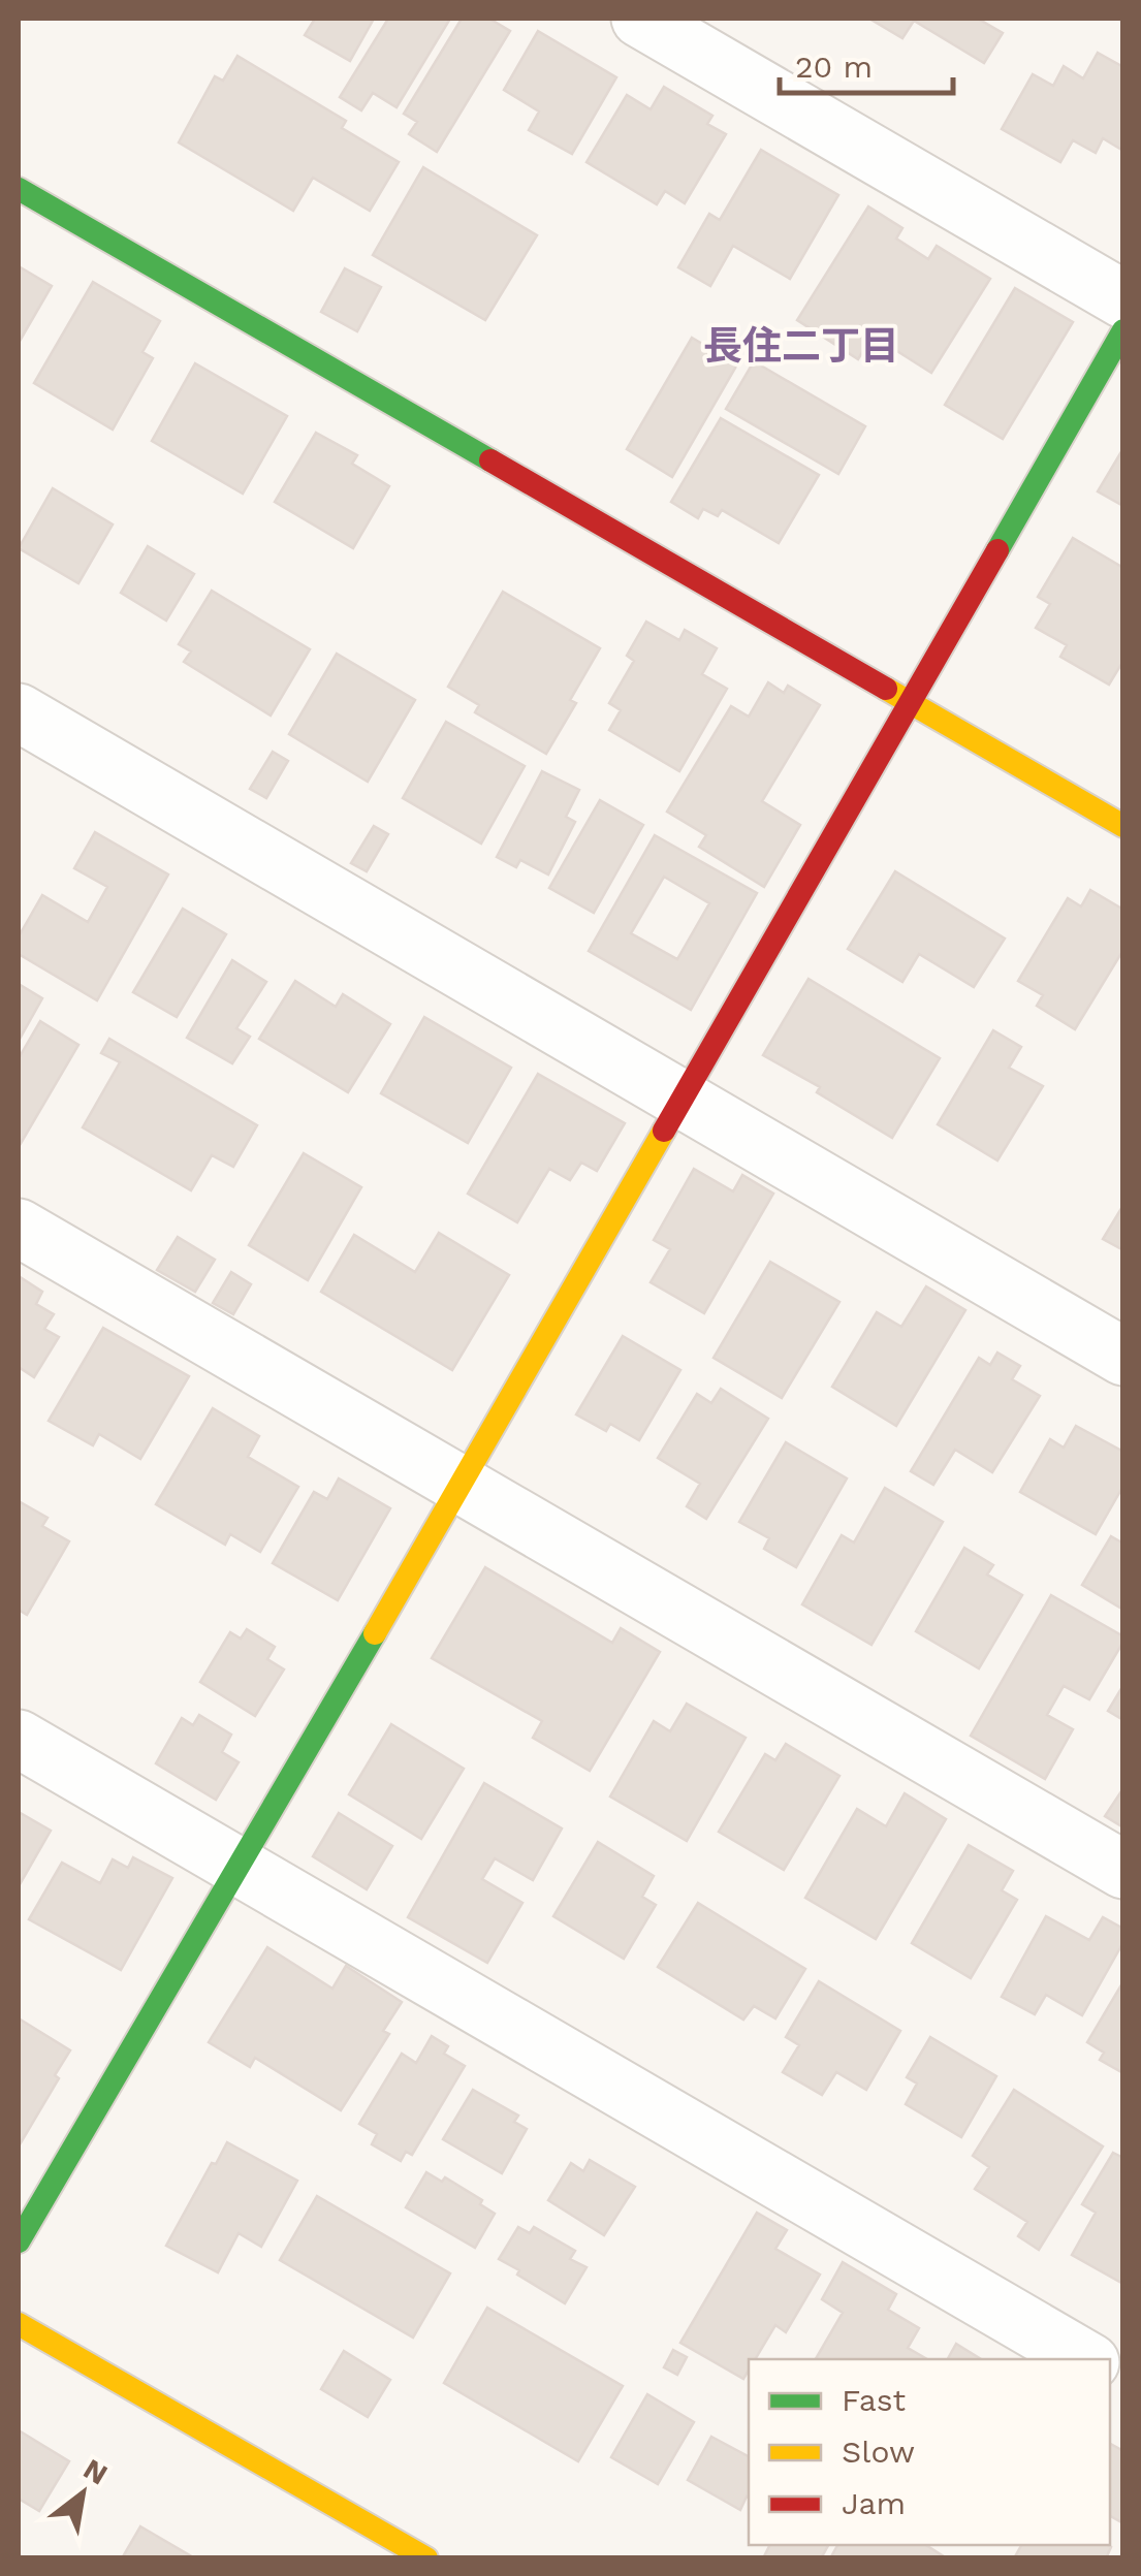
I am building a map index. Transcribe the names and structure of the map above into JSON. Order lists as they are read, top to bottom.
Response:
{
  "districts": ["長住二丁目"],
  "legend": ["Fast", "Slow", "Jam"],
  "scale_bar": "20 m",
  "north": "top right"
}
